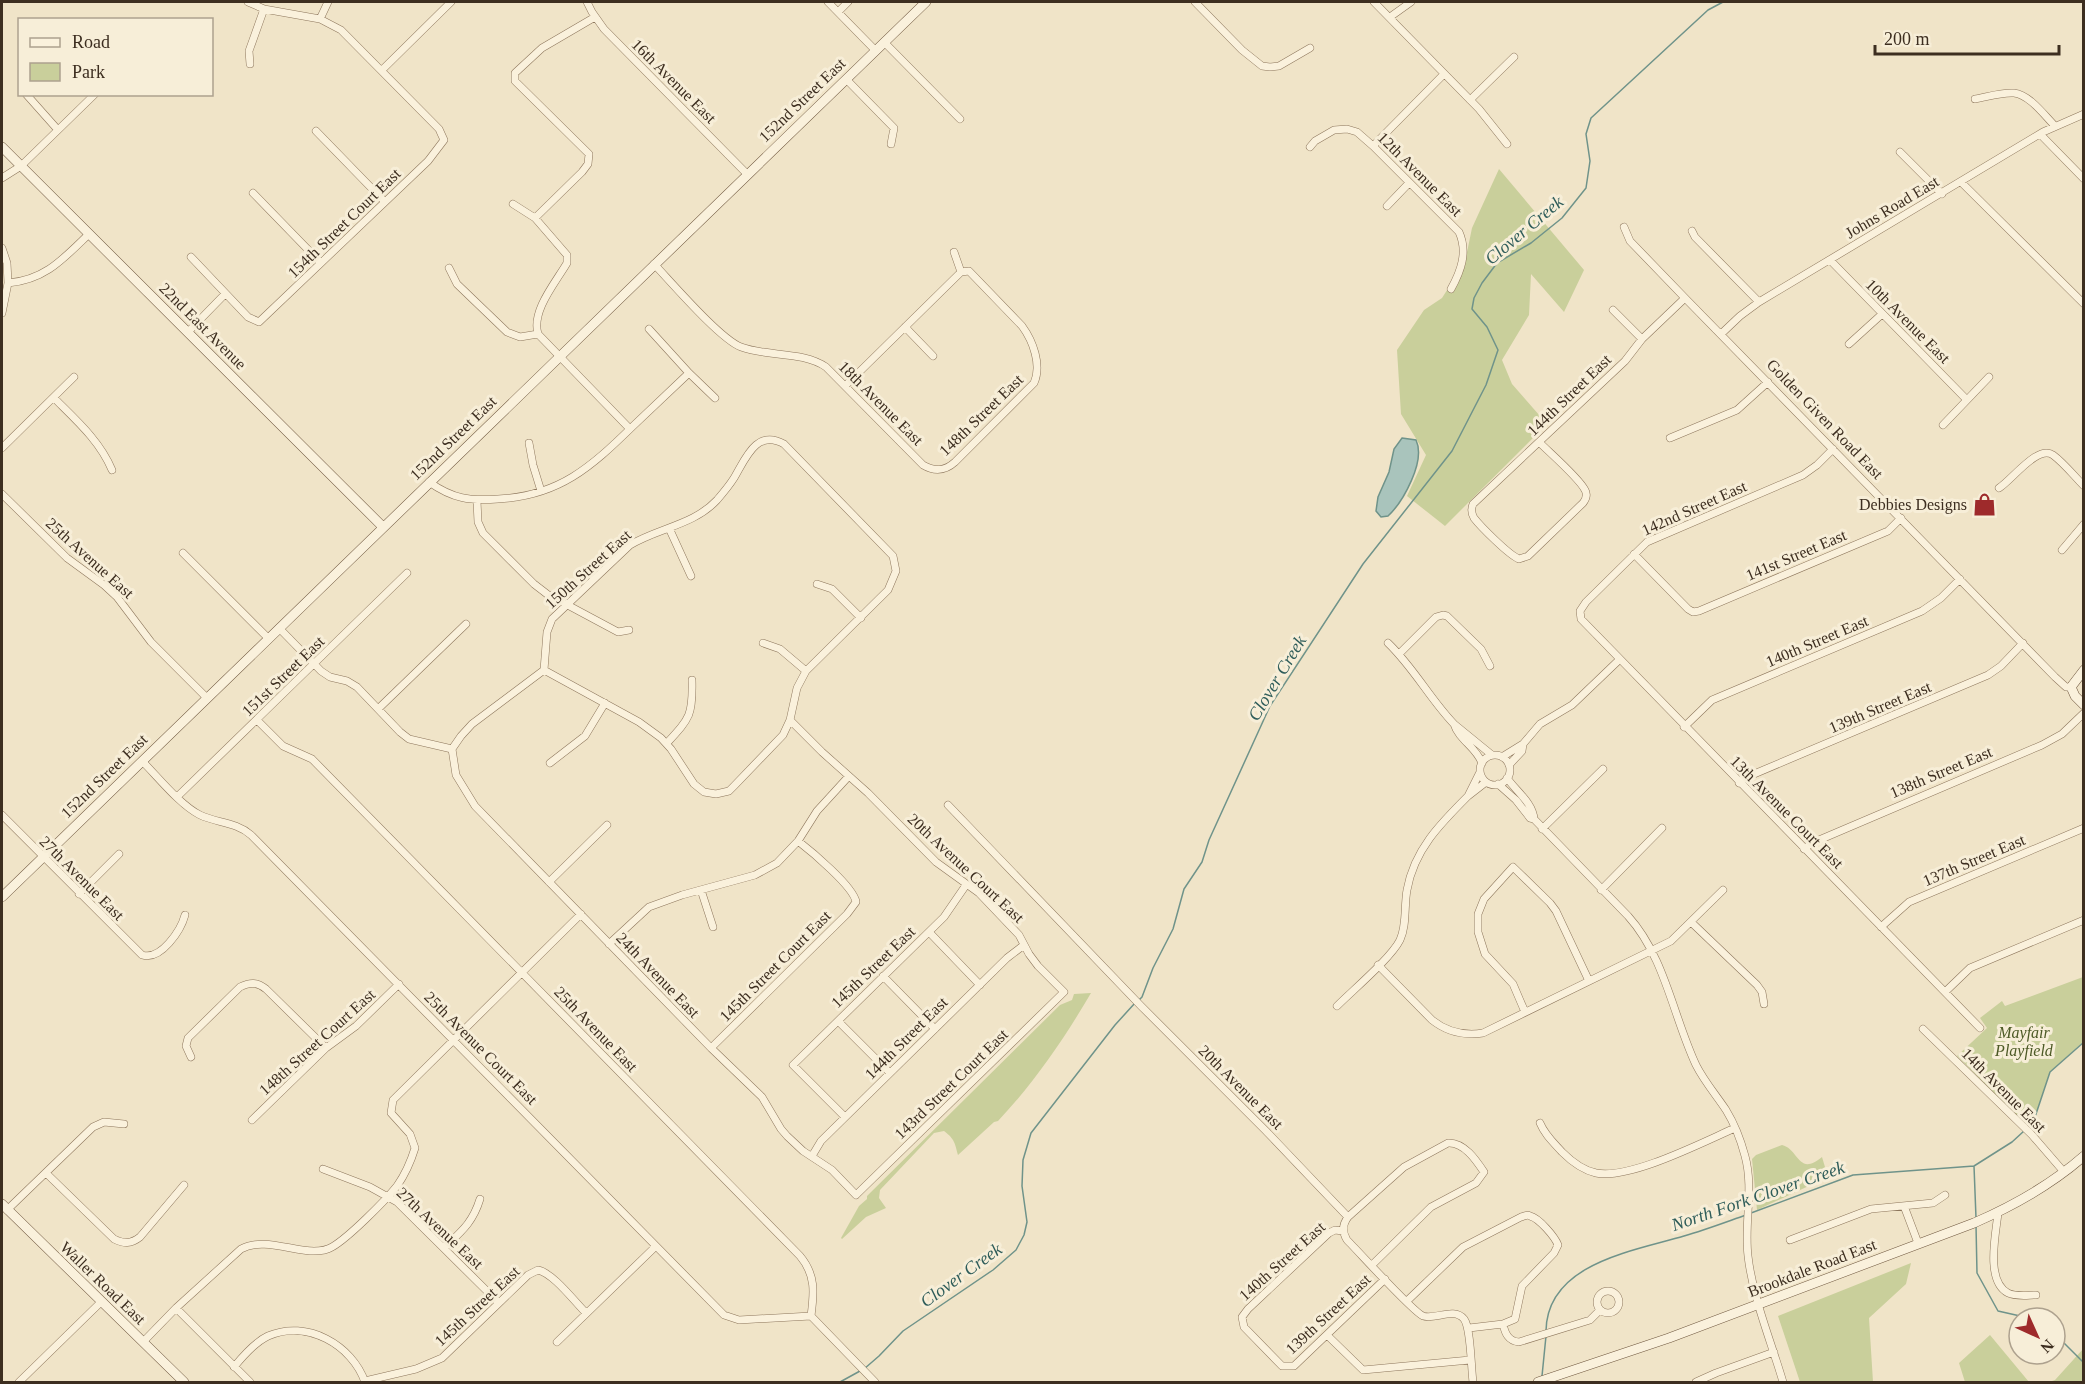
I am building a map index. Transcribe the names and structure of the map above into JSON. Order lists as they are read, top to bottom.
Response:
{
  "streets": {
    "main road": [
      "152nd Street East",
      "22nd East Avenue",
      "Golden Given Road East",
      "Brookdale Road East",
      "Waller Road East"
    ],
    "street": [
      "16th Avenue East",
      "12th Avenue East",
      "Johns Road East",
      "154th Street Court East",
      "10th Avenue East",
      "144th Street East",
      "18th Avenue East",
      "148th Street East",
      "142nd Street East",
      "141st Street East",
      "25th Avenue East",
      "150th Street East",
      "140th Street East",
      "151st Street East",
      "139th Street East",
      "138th Street East",
      "13th Avenue Court East",
      "137th Street East",
      "20th Avenue Court East",
      "27th Avenue East",
      "145th Street Court East",
      "145th Street East",
      "24th Avenue East",
      "148th Street Court East",
      "25th Avenue Court East",
      "143rd Street Court East",
      "20th Avenue East",
      "14th Avenue East"
    ]
  },
  "crossings": [
    ["16th Avenue East", "152nd Street East"],
    ["152nd Street East", "22nd East Avenue"],
    ["152nd Street East", "18th Avenue East"],
    ["152nd Street East", "25th Avenue East"],
    ["152nd Street East", "27th Avenue East"],
    ["152nd Street East", "25th Avenue Court East"],
    ["Johns Road East", "10th Avenue East"],
    ["Johns Road East", "Golden Given Road East"],
    ["144th Street East", "Golden Given Road East"],
    ["144th Street East", "20th Avenue Court East"],
    ["144th Street East", "145th Street East"],
    ["144th Street East", "24th Avenue East"],
    ["18th Avenue East", "148th Street East"],
    ["Golden Given Road East", "142nd Street East"],
    ["Golden Given Road East", "141st Street East"],
    ["Golden Given Road East", "140th Street East"],
    ["Golden Given Road East", "139th Street East"],
    ["142nd Street East", "141st Street East"],
    ["142nd Street East", "13th Avenue Court East"],
    ["25th Avenue East", "151st Street East"],
    ["25th Avenue East", "25th Avenue Court East"],
    ["140th Street East", "139th Street East"],
    ["140th Street East", "13th Avenue Court East"],
    ["140th Street East", "20th Avenue East"],
    ["151st Street East", "25th Avenue Court East"],
    ["139th Street East", "13th Avenue Court East"],
    ["138th Street East", "13th Avenue Court East"],
    ["13th Avenue Court East", "137th Street East"],
    ["20th Avenue Court East", "145th Street East"],
    ["20th Avenue Court East", "143rd Street Court East"],
    ["27th Avenue East", "145th Street East"],
    ["145th Street Court East", "24th Avenue East"],
    ["24th Avenue East", "143rd Street Court East"],
    ["148th Street Court East", "25th Avenue Court East"],
    ["14th Avenue East", "Brookdale Road East"]
  ],
  "water": ["Clover Creek", "North Fork Clover Creek"],
  "parks": ["Mayfair Playfield"],
  "places": {
    "shop": ["Debbies Designs"]
  },
  "legend": ["Road", "Park"],
  "scale_bar": "200 m",
  "north": "bottom right"
}
